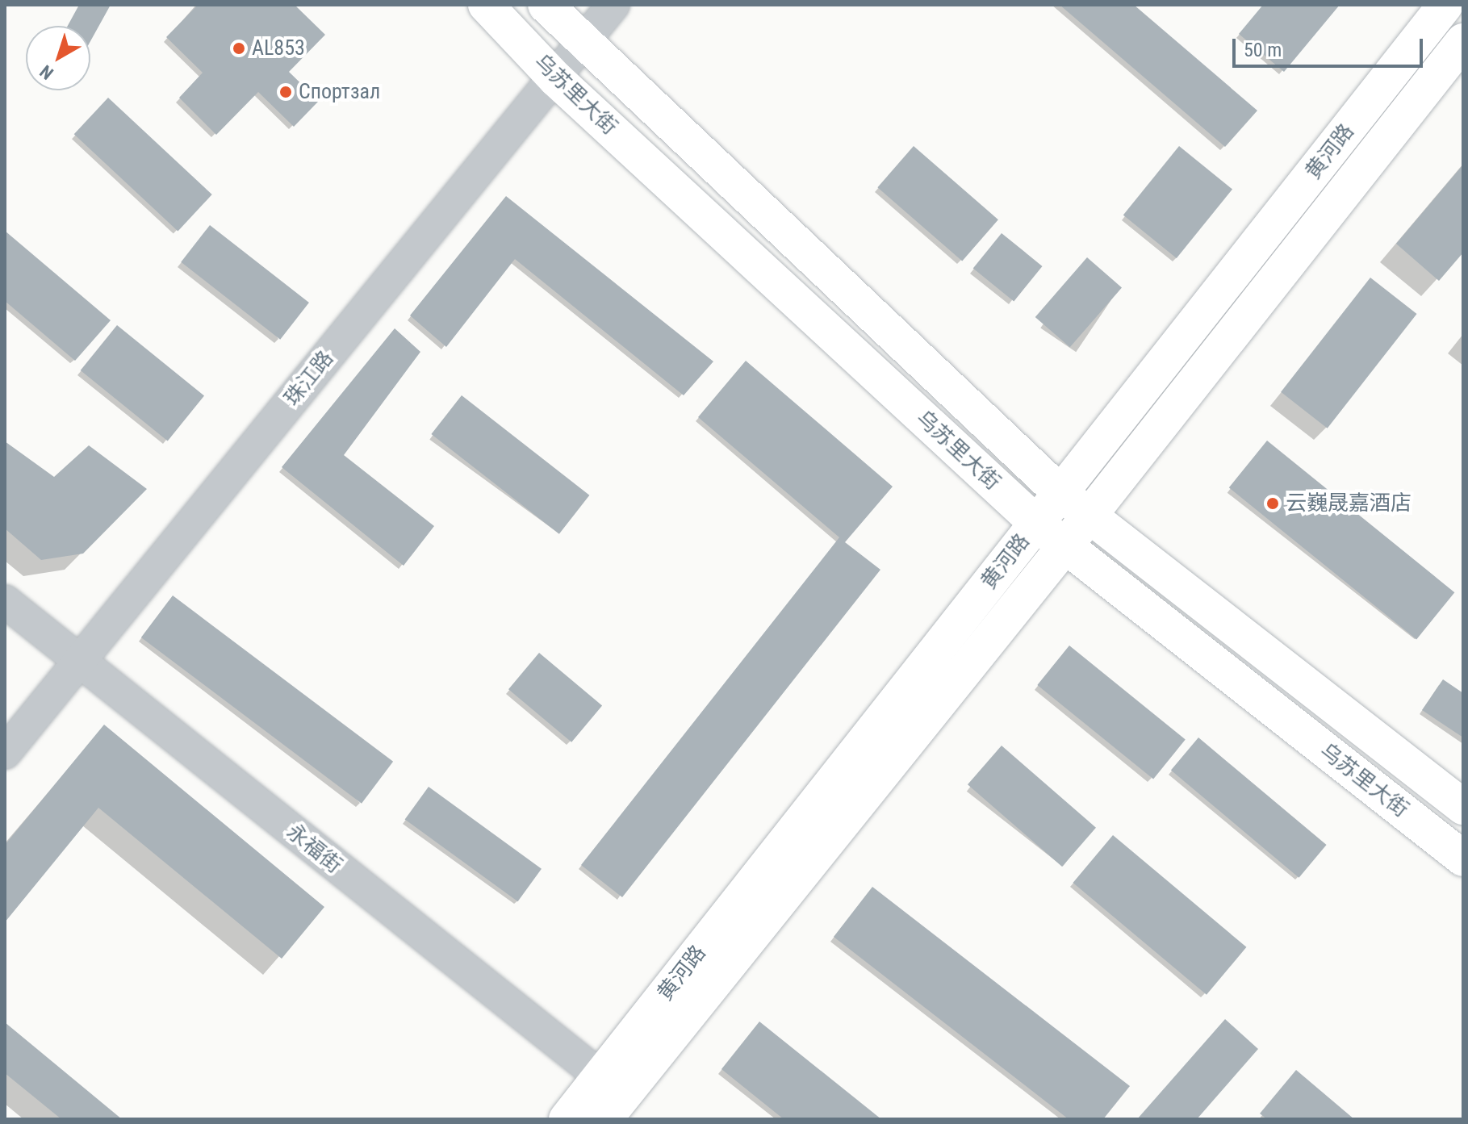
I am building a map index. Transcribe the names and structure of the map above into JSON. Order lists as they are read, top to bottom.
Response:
{
  "streets": {
    "main road": ["乌苏里大街", "黄河路"],
    "street": ["珠江路", "永福街"]
  },
  "crossings": [
    ["乌苏里大街", "黄河路"],
    ["乌苏里大街", "珠江路"],
    ["黄河路", "永福街"],
    ["珠江路", "永福街"]
  ],
  "places": ["AL853", "Спортзал", "云巍晟嘉酒店"],
  "scale_bar": "50 m",
  "north": "bottom left"
}
